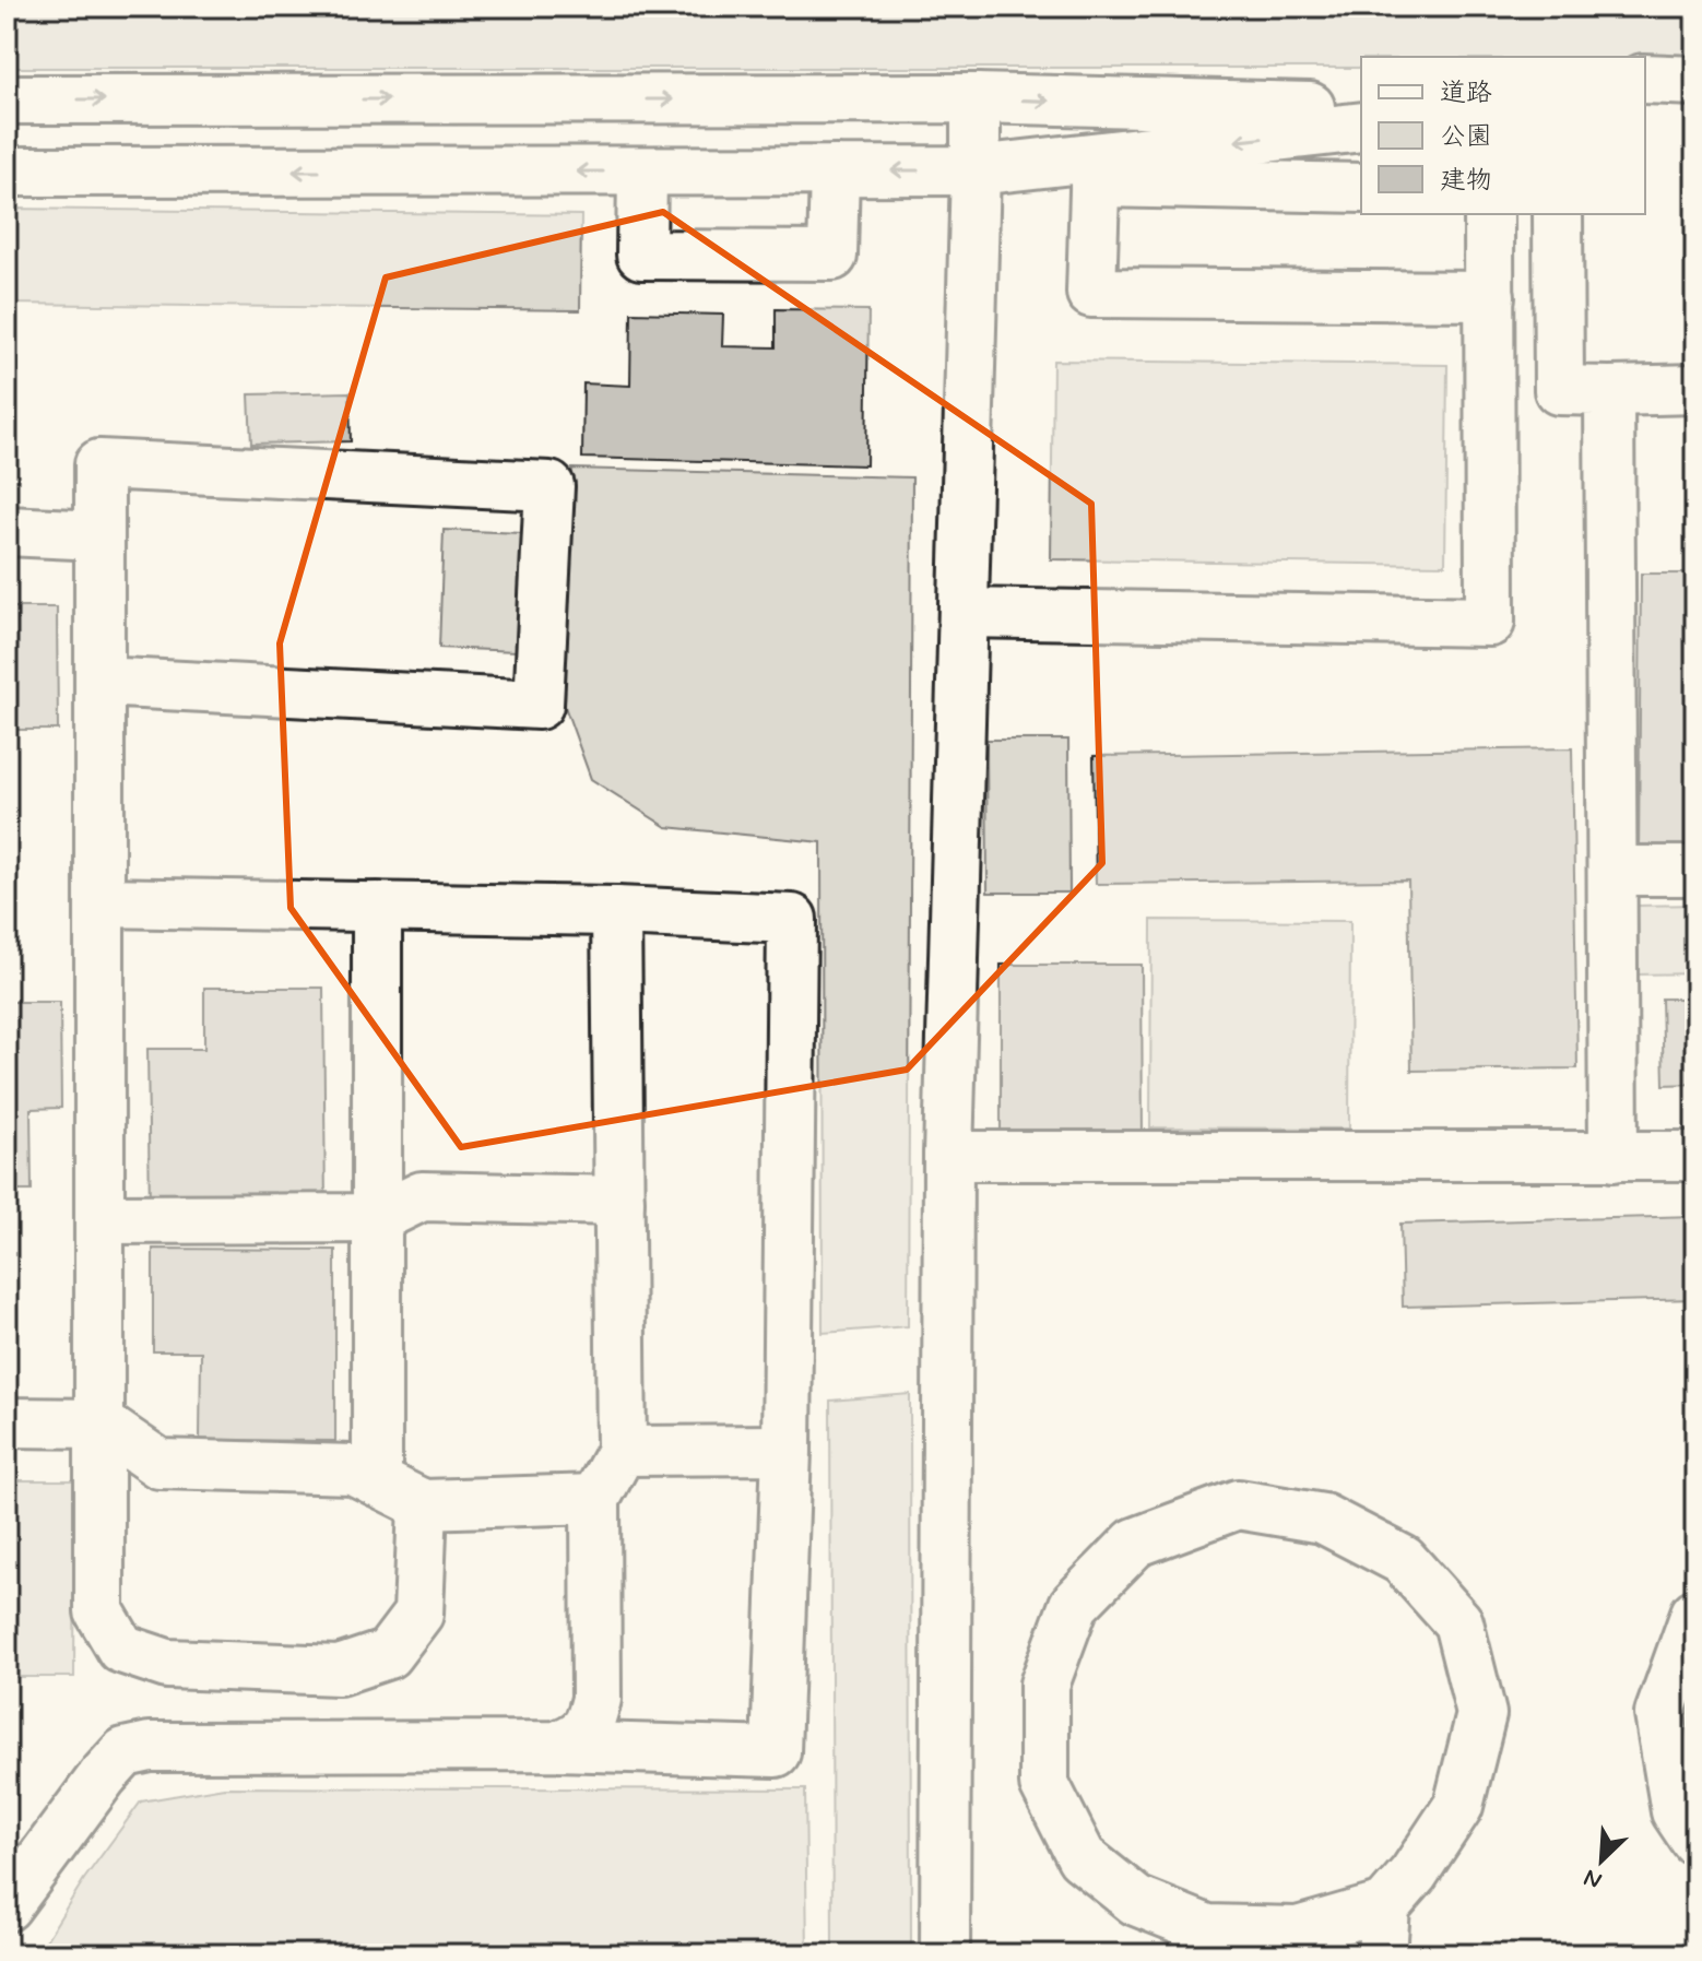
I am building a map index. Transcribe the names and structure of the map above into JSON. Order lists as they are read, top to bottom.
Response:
{
  "legend": ["道路", "公園", "建物"],
  "north": "bottom left"
}
